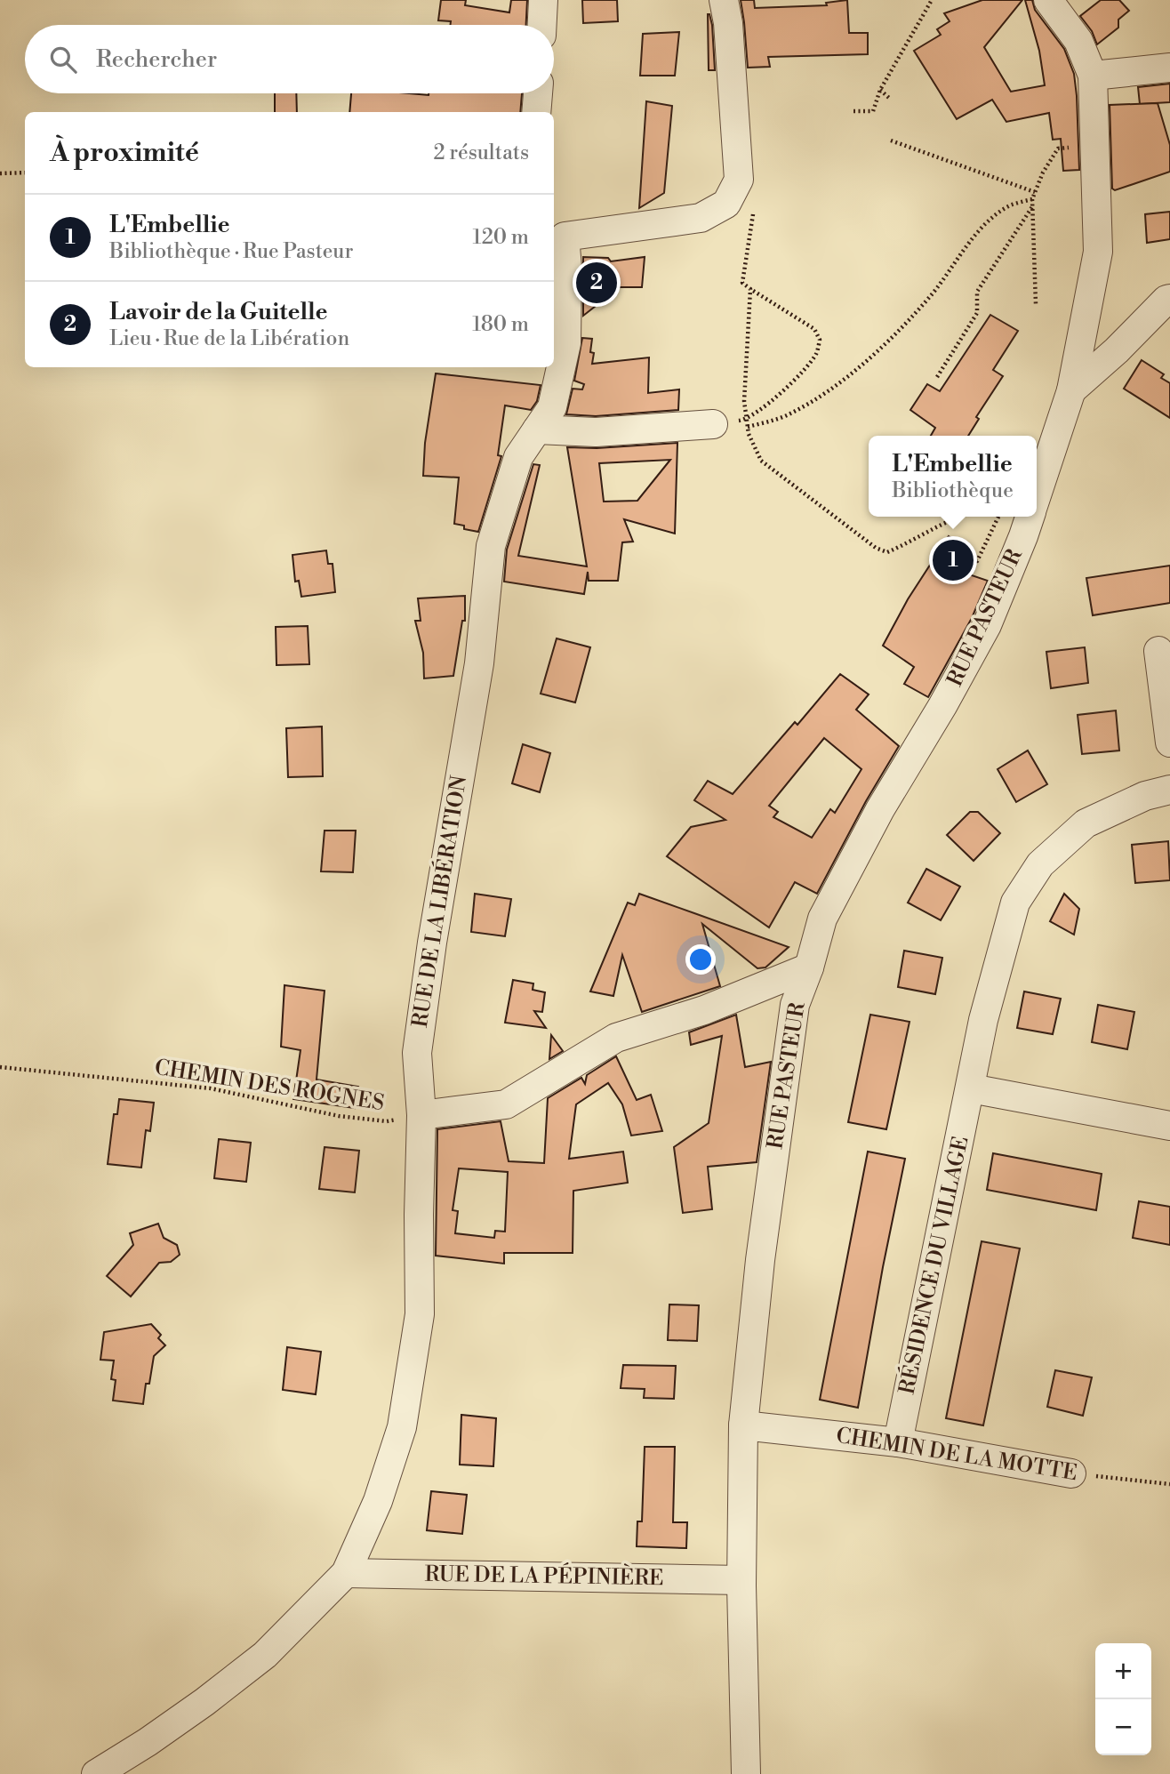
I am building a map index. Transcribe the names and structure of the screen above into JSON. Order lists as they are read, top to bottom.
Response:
{
  "streets": {
    "street": [
      "RUE PASTEUR",
      "RUE DE LA LIBÉRATION",
      "RÉSIDENCE DU VILLAGE",
      "CHEMIN DE LA MOTTE",
      "RUE DE LA PÉPINIÈRE"
    ],
    "path": ["CHEMIN DES ROGNES"]
  },
  "crossings": [
    ["RUE PASTEUR", "CHEMIN DE LA MOTTE"],
    ["RUE PASTEUR", "RUE DE LA PÉPINIÈRE"],
    ["RUE DE LA LIBÉRATION", "CHEMIN DES ROGNES"],
    ["RUE DE LA LIBÉRATION", "RUE DE LA PÉPINIÈRE"],
    ["RÉSIDENCE DU VILLAGE", "CHEMIN DE LA MOTTE"]
  ],
  "page": {
    "search": "Rechercher",
    "heading": ["À proximité", "2 résultats"],
    "list": [
      {
        "mark": "1",
        "name": "L'Embellie",
        "note": "Bibliothèque · Rue Pasteur",
        "value": "120 m"
      },
      {
        "mark": "2",
        "name": "Lavoir de la Guitelle",
        "note": "Lieu · Rue de la Libération",
        "value": "180 m"
      }
    ],
    "pins": ["2", "1"],
    "popup": ["L'Embellie", "Bibliothèque"],
    "map_buttons": ["+", "−"]
  }
}
